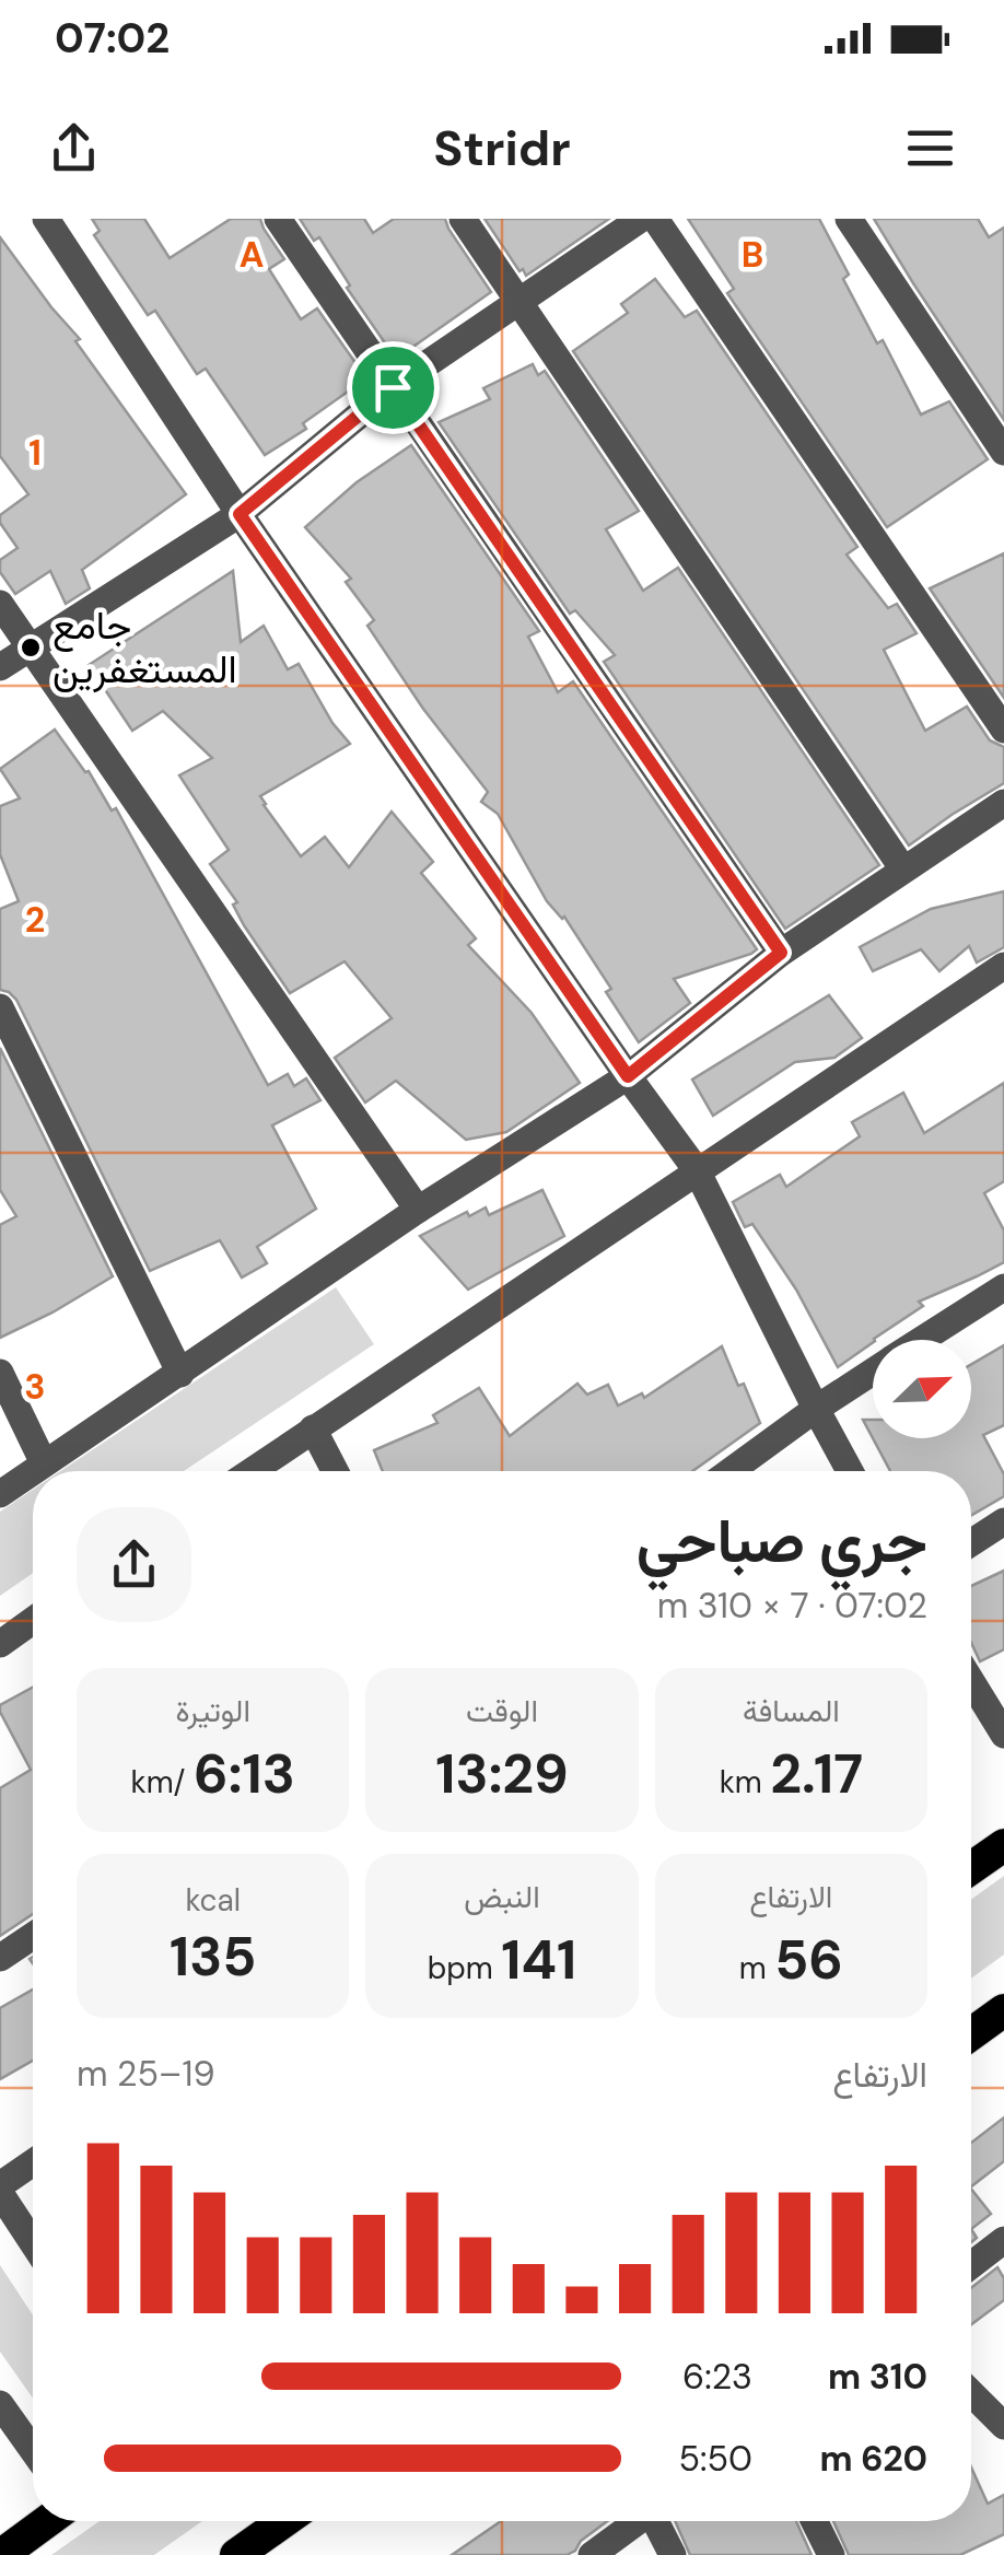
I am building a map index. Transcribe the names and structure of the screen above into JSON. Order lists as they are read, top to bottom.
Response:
{
  "places": ["جامع المستغفرين"],
  "north": "top right",
  "page": {
    "status": "07:02",
    "header": "Stridr",
    "heading": ["جري صباحي", "07:02 · 7 × 310 m"],
    "stats": [
      ["المسافة", "2.17 km"],
      ["الوقت", "13:29"],
      ["الوتيرة", "6:13 /km"],
      ["الارتفاع", "56 m"],
      ["النبض", "141 bpm"],
      ["kcal", "135"]
    ],
    "chart": ["الارتفاع", "19–25 m"],
    "list": [
      {
        "name": "310 m",
        "note": "6:23"
      },
      {
        "name": "620 m",
        "note": "5:50"
      }
    ]
  },
  "grid": {
    "columns": ["A", "B"],
    "rows": ["1", "2", "3"]
  }
}
